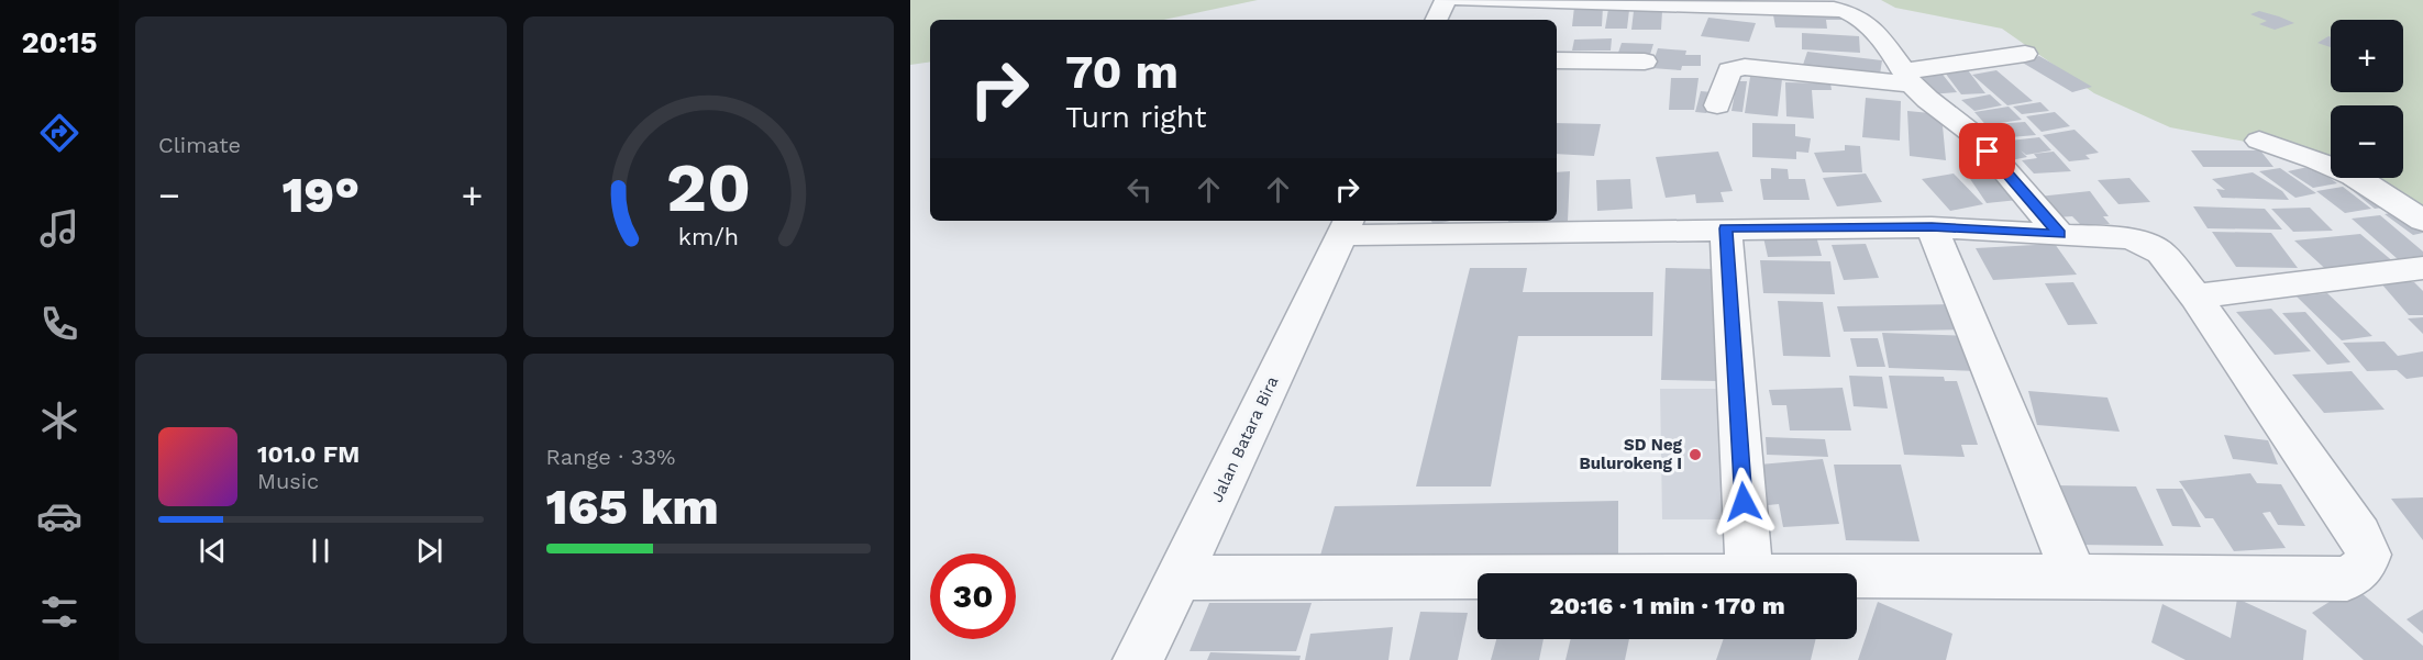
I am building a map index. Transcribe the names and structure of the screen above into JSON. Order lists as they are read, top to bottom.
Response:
{
  "streets": {
    "street": ["Jalan Batara Bira"]
  },
  "places": ["SD Neg Bulurokeng I"],
  "page": {
    "tabs": "20:15",
    "tile": [
      "Climate",
      ["Range · 33%", "165 km"]
    ],
    "map_buttons": ["+", "−"],
    "turn": ["70 m", "Turn right"],
    "heat": ["−", "19°", "+"],
    "song": ["101.0 FM", "Music"],
    "limit": "30",
    "trip": "20:16 · 1 min · 170 m",
    "gauge": ["20", "km/h"]
  }
}
